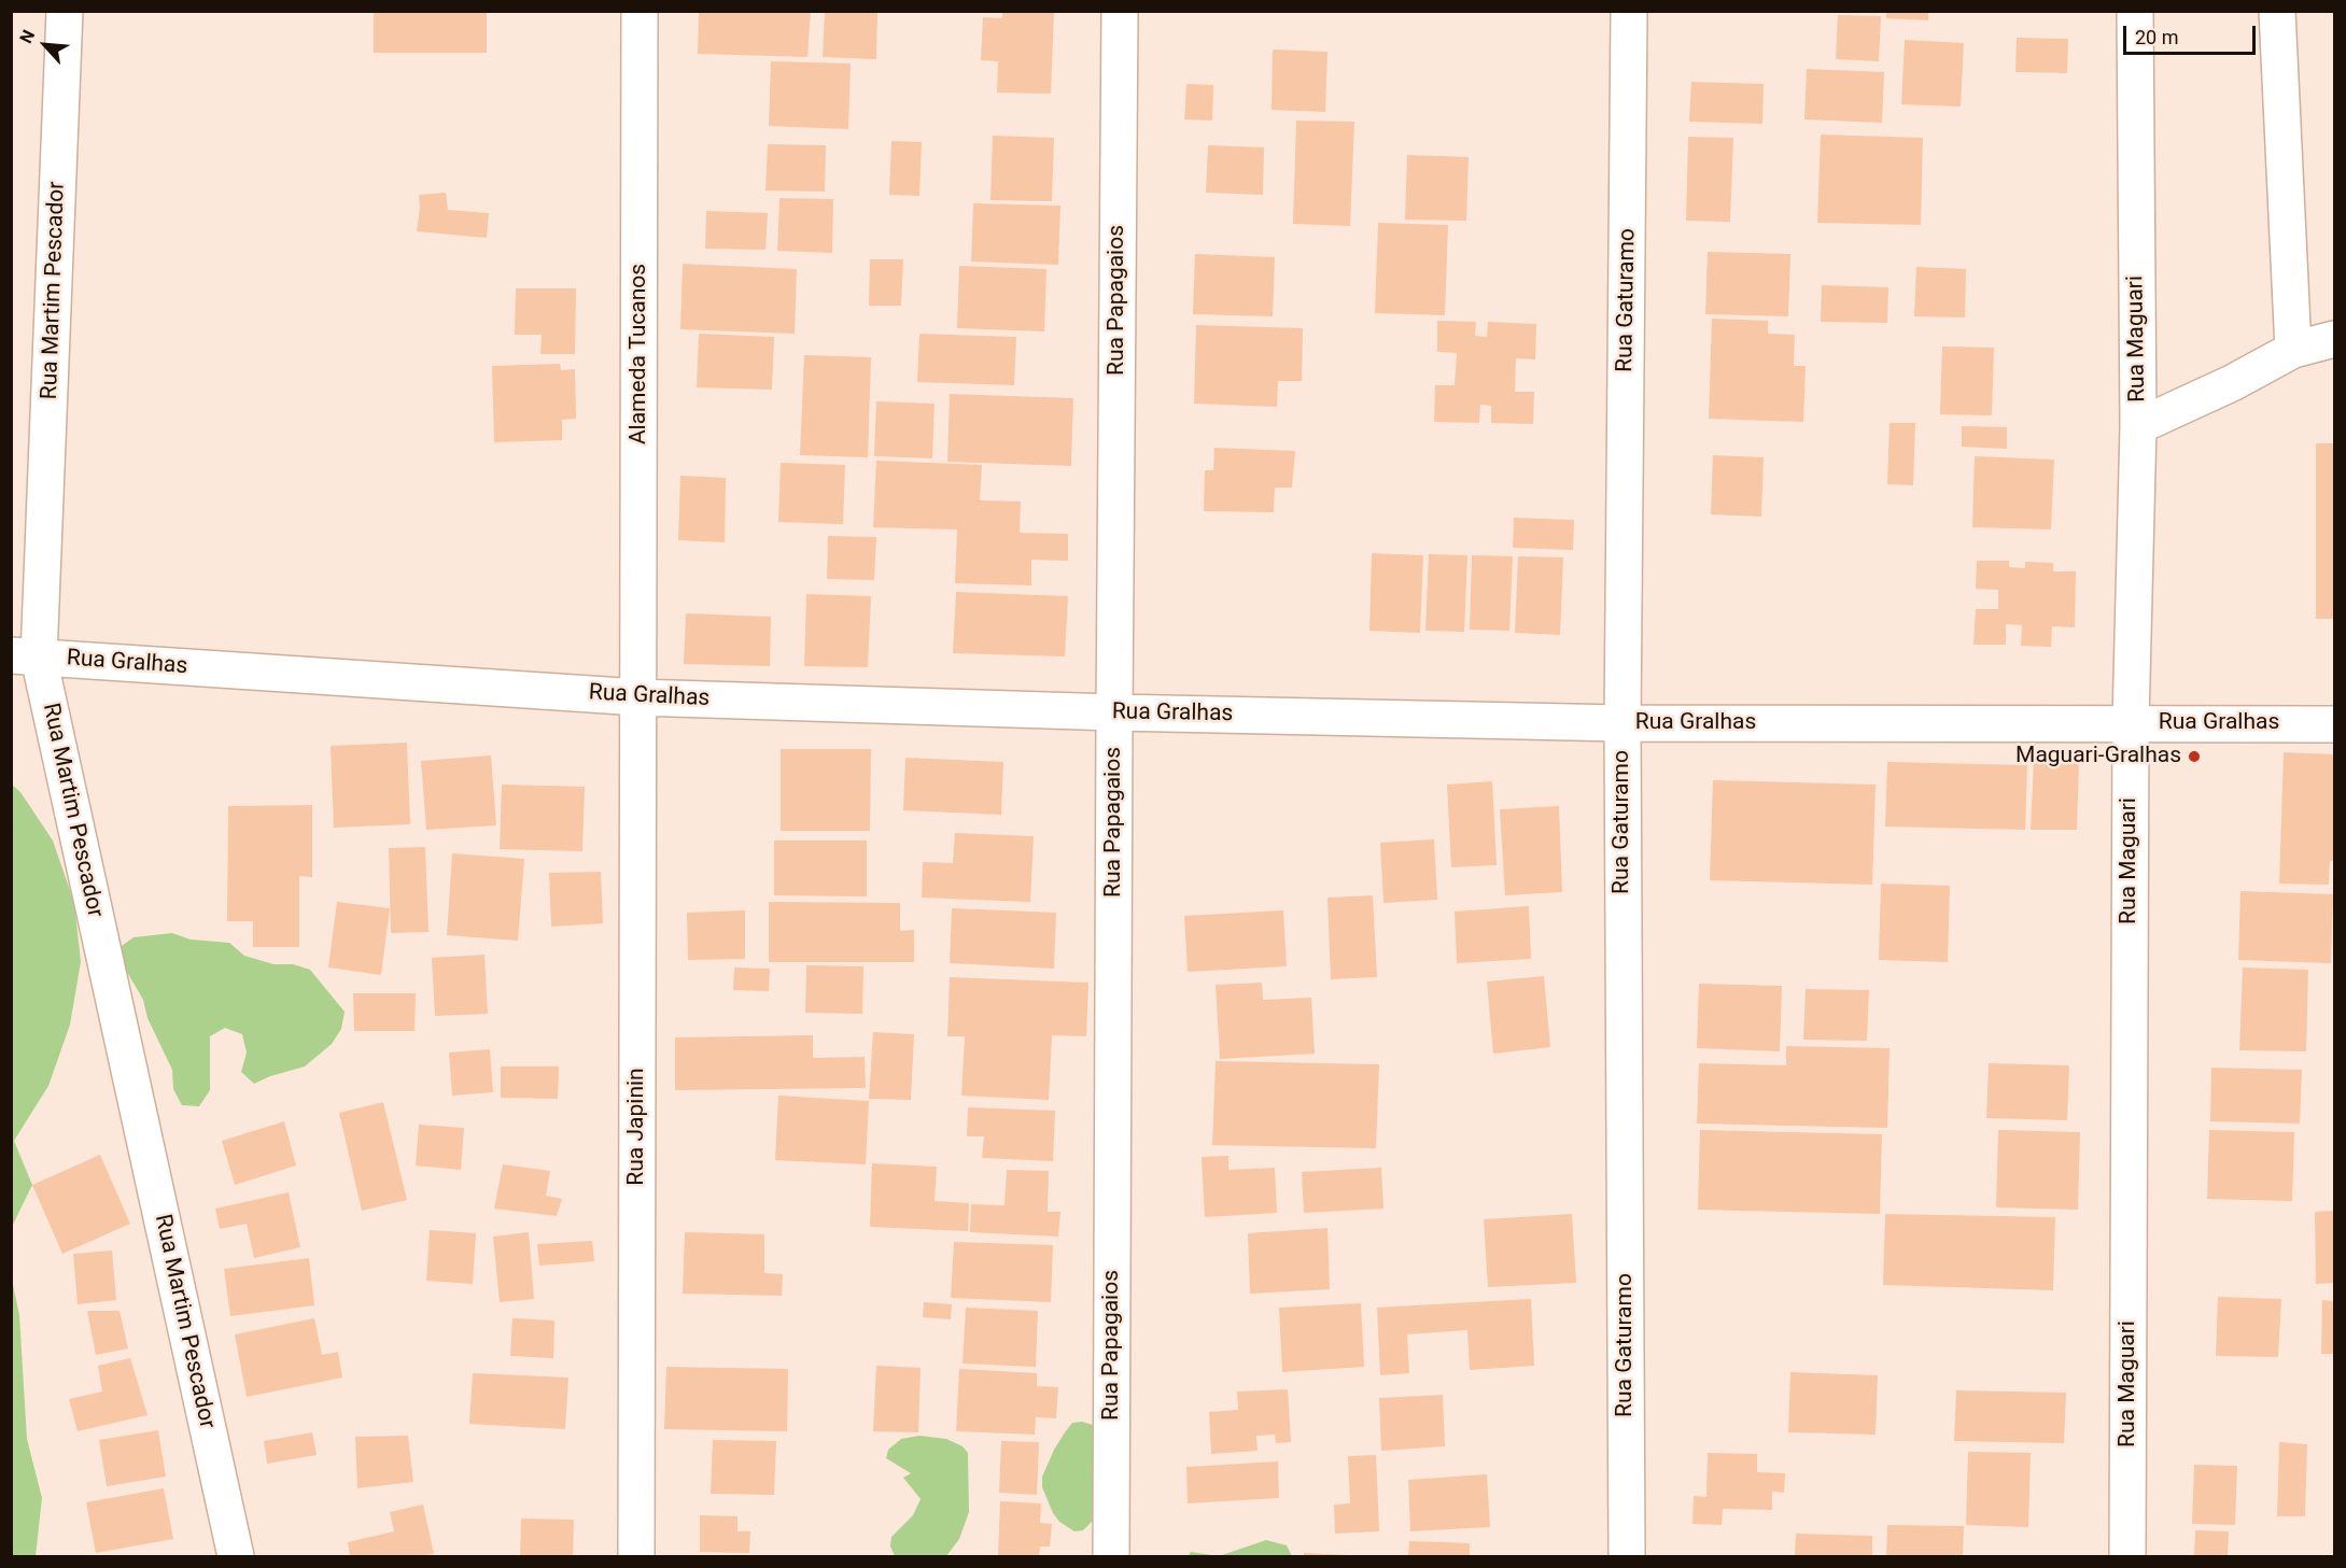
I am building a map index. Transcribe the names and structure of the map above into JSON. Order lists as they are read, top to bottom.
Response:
{
  "streets": {
    "street": [
      "Rua Martim Pescador",
      "Rua Papagaios",
      "Rua Gaturamo",
      "Rua Maguari",
      "Alameda Tucanos",
      "Rua Gralhas",
      "Rua Japinin"
    ]
  },
  "crossings": [
    ["Rua Martim Pescador", "Rua Gralhas"],
    ["Rua Papagaios", "Rua Gralhas"],
    ["Rua Gaturamo", "Rua Gralhas"],
    ["Rua Maguari", "Rua Gralhas"],
    ["Alameda Tucanos", "Rua Gralhas"],
    ["Alameda Tucanos", "Rua Japinin"],
    ["Rua Gralhas", "Rua Japinin"]
  ],
  "places": ["Maguari-Gralhas"],
  "scale_bar": "20 m",
  "north": "top left"
}
